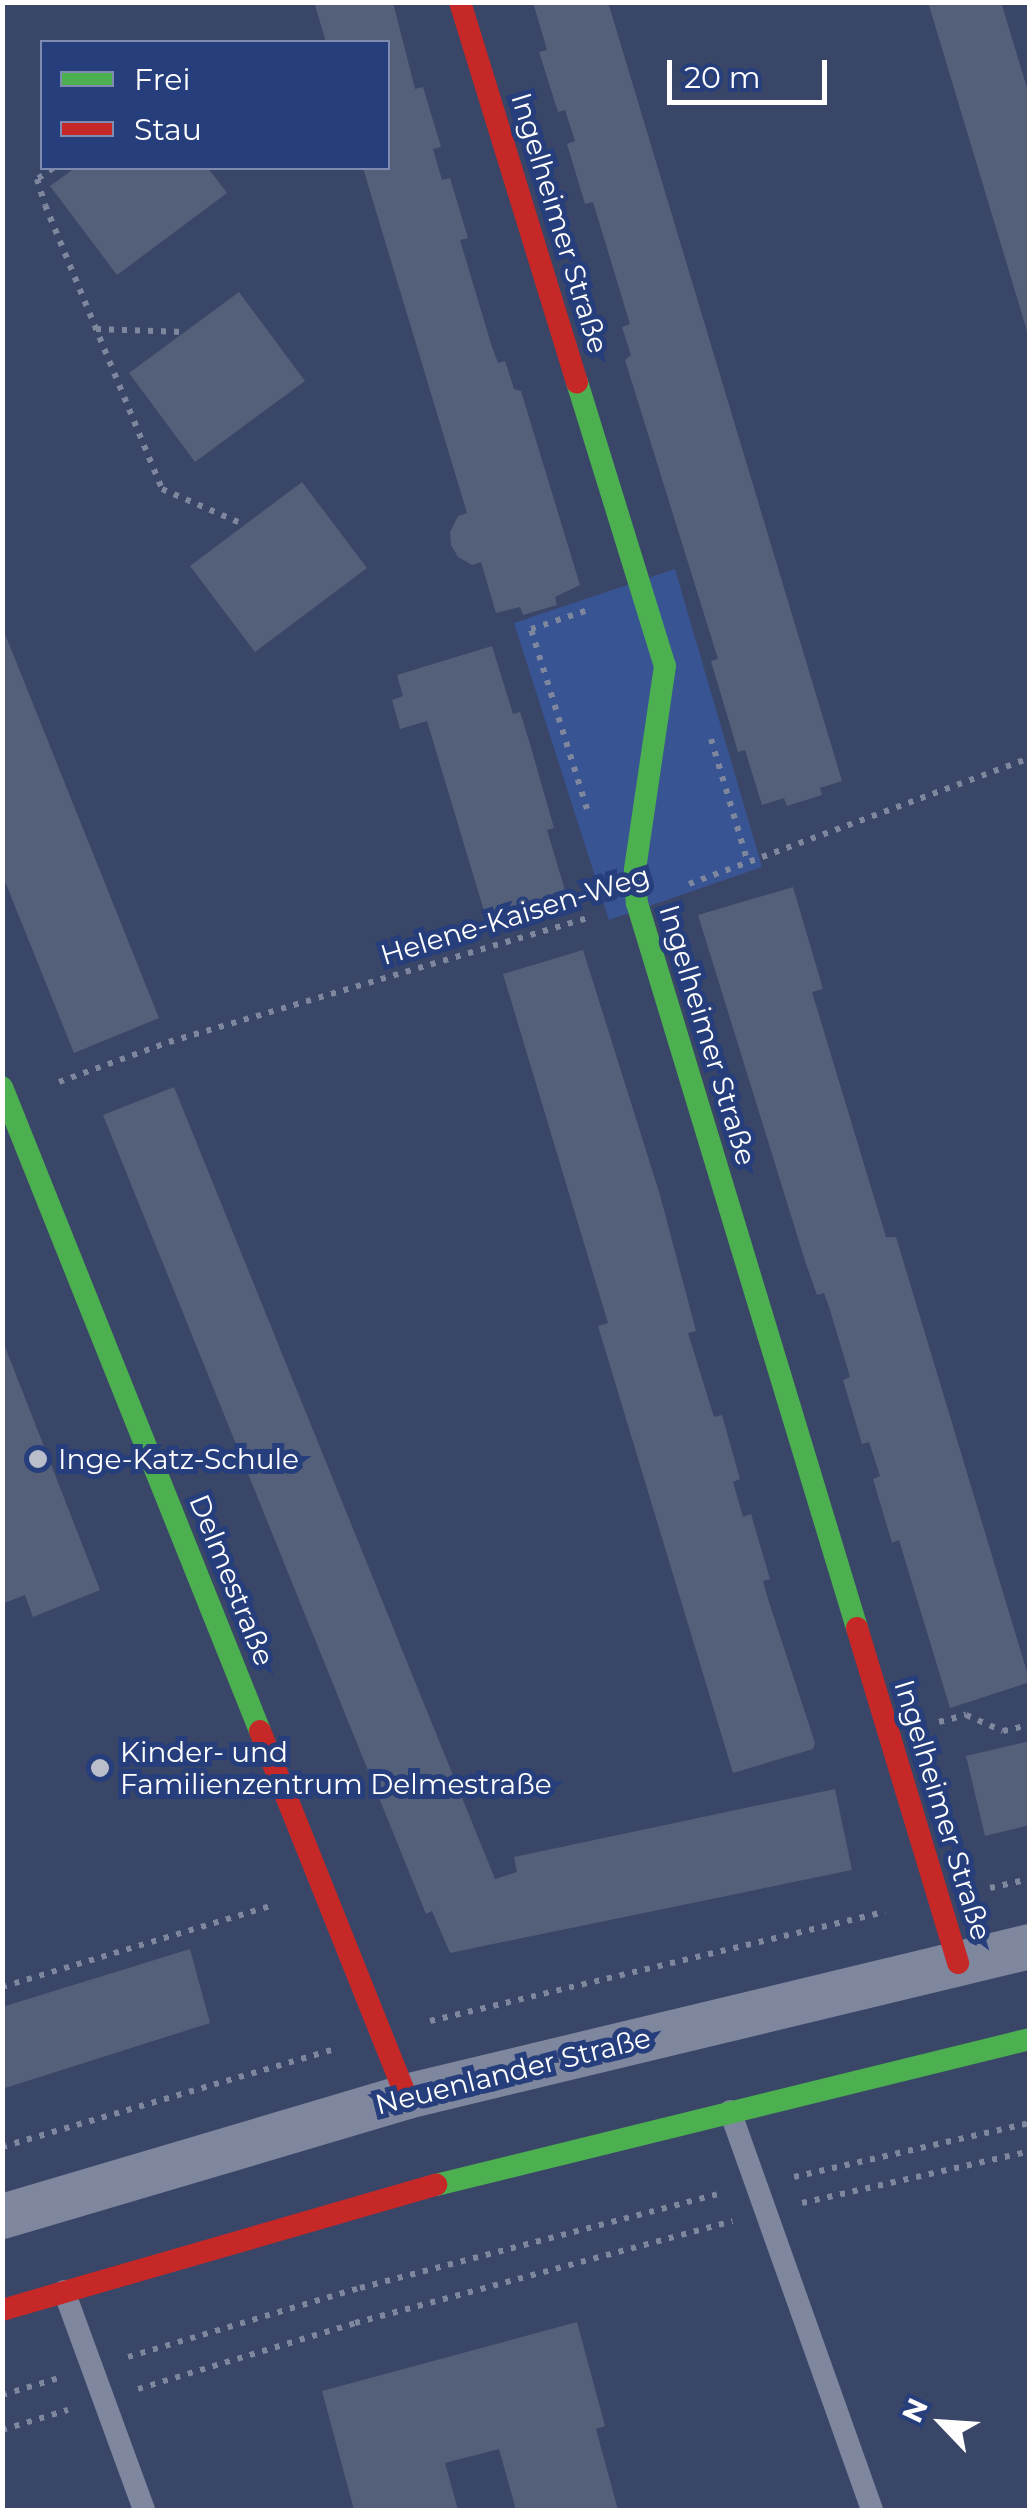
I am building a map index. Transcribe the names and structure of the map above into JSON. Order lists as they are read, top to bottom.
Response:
{
  "streets": {
    "street": ["Ingelheimer Straße", "Delmestraße", "Neuenlander Straße"],
    "path": ["Helene-Kaisen-Weg"]
  },
  "crossings": [
    ["Ingelheimer Straße", "Helene-Kaisen-Weg"],
    ["Ingelheimer Straße", "Neuenlander Straße"],
    ["Helene-Kaisen-Weg", "Delmestraße"],
    ["Delmestraße", "Neuenlander Straße"]
  ],
  "places": ["Inge-Katz-Schule", "Kinder- und Familienzentrum Delmestraße"],
  "legend": ["Frei", "Stau"],
  "scale_bar": "20 m",
  "north": "top left"
}
